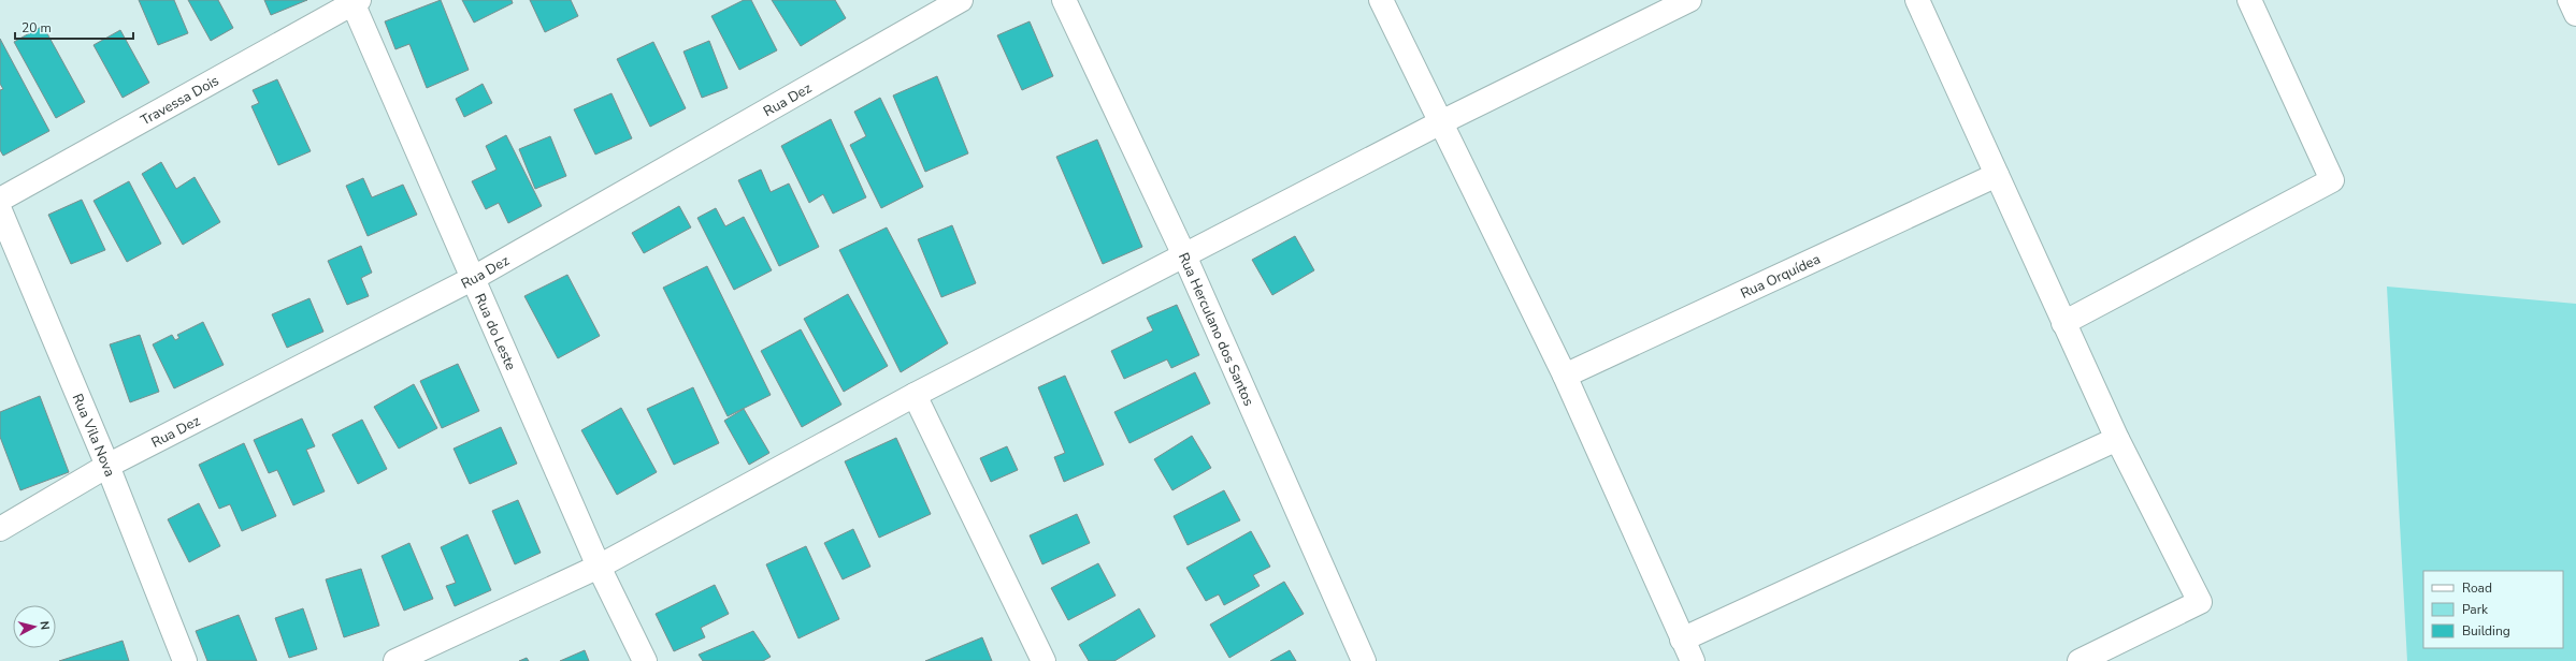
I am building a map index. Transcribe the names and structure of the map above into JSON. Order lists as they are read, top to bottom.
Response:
{
  "streets": {
    "street": [
      "Rua Dez",
      "Travessa Dois",
      "Rua Orquídea",
      "Rua Herculano dos Santos",
      "Rua do Leste",
      "Rua Vila Nova"
    ]
  },
  "crossings": [
    ["Rua Dez", "Rua do Leste"],
    ["Rua Dez", "Rua Vila Nova"],
    ["Travessa Dois", "Rua do Leste"]
  ],
  "legend": ["Road", "Park", "Building"],
  "scale_bar": "20 m",
  "north": "right"
}
